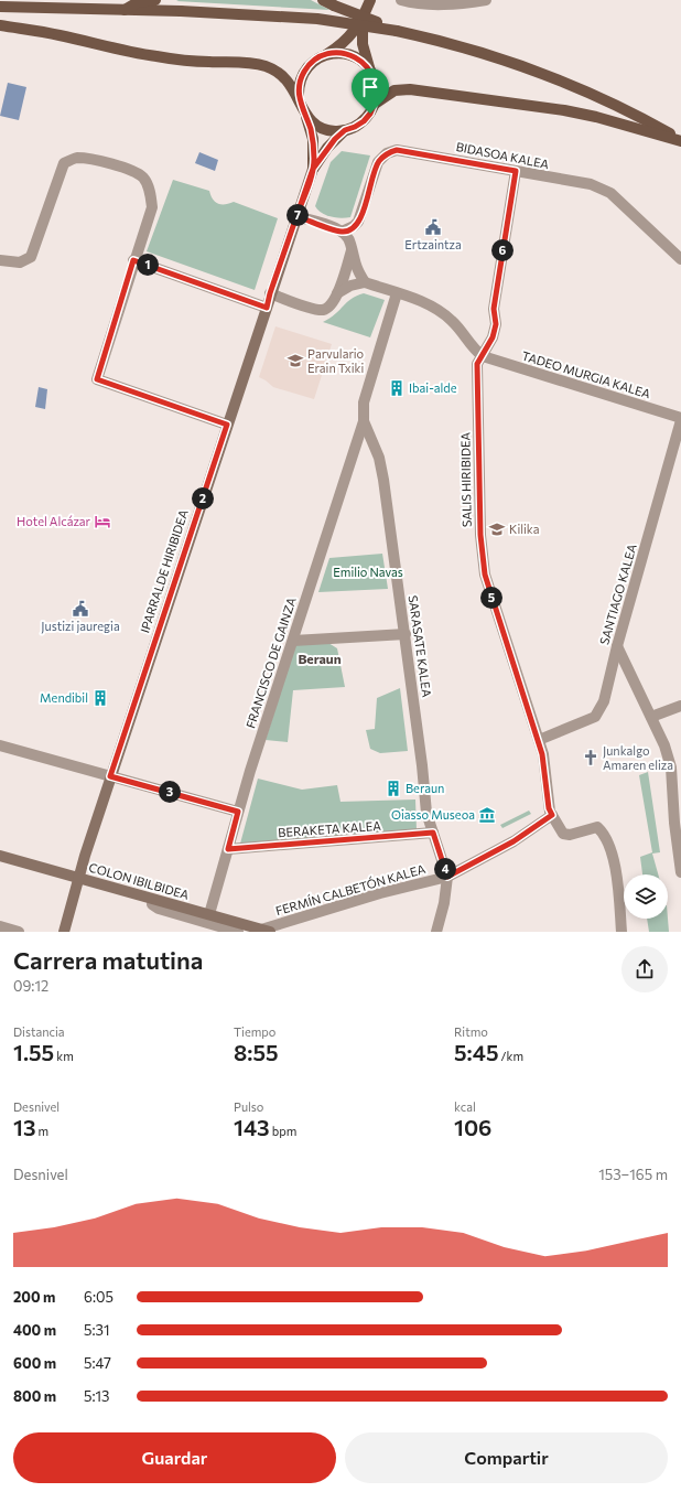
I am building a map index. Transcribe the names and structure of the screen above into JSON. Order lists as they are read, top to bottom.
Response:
{
  "streets": {
    "main road": ["IPARRALDE HIRIBIDEA", "COLON IBILBIDEA"],
    "street": [
      "BIDASOA KALEA",
      "TADEO MURGIA KALEA",
      "SALIS HIRIBIDEA",
      "SANTIAGO KALEA",
      "SARASATE KALEA",
      "FRANCISCO DE GAINZA",
      "BERAKETA KALEA",
      "FERMÍN CALBETÓN KALEA"
    ]
  },
  "crossings": [
    ["BIDASOA KALEA", "SALIS HIRIBIDEA"],
    ["TADEO MURGIA KALEA", "SALIS HIRIBIDEA"],
    ["TADEO MURGIA KALEA", "SANTIAGO KALEA"],
    ["SALIS HIRIBIDEA", "SANTIAGO KALEA"],
    ["SALIS HIRIBIDEA", "FERMÍN CALBETÓN KALEA"],
    ["IPARRALDE HIRIBIDEA", "COLON IBILBIDEA"],
    ["SARASATE KALEA", "FRANCISCO DE GAINZA"],
    ["SARASATE KALEA", "BERAKETA KALEA"],
    ["SARASATE KALEA", "FERMÍN CALBETÓN KALEA"],
    ["FRANCISCO DE GAINZA", "BERAKETA KALEA"],
    ["FRANCISCO DE GAINZA", "COLON IBILBIDEA"],
    ["COLON IBILBIDEA", "FERMÍN CALBETÓN KALEA"]
  ],
  "districts": ["Beraun"],
  "parks": ["Emilio Navas"],
  "places": {
    "public building": ["Ertzaintza", "Justizi jauregia"],
    "school or university": ["Parvulario Erain Txiki", "Kilika"],
    "building": ["Ibai-alde", "Mendibil", "Beraun"],
    "hotel": ["Hotel Alcázar"],
    "church": ["Junkalgo Amaren eliza"],
    "museum": ["Oiasso Museoa"]
  },
  "page": {
    "pins": [
      "7",
      "6",
      "1",
      "2",
      "5",
      "3",
      "4"
    ],
    "heading": ["Carrera matutina", "09:12"],
    "stats": [
      ["Distancia", "1.55 km"],
      ["Tiempo", "8:55"],
      ["Ritmo", "5:45 /km"],
      ["Desnivel", "13 m"],
      ["Pulso", "143 bpm"],
      ["kcal", "106"]
    ],
    "chart": ["Desnivel", "153–165 m"],
    "list": [
      {
        "name": "200 m",
        "note": "6:05"
      },
      {
        "name": "400 m",
        "note": "5:31"
      },
      {
        "name": "600 m",
        "note": "5:47"
      },
      {
        "name": "800 m",
        "note": "5:13"
      }
    ],
    "buttons": ["Guardar", "Compartir"]
  }
}
